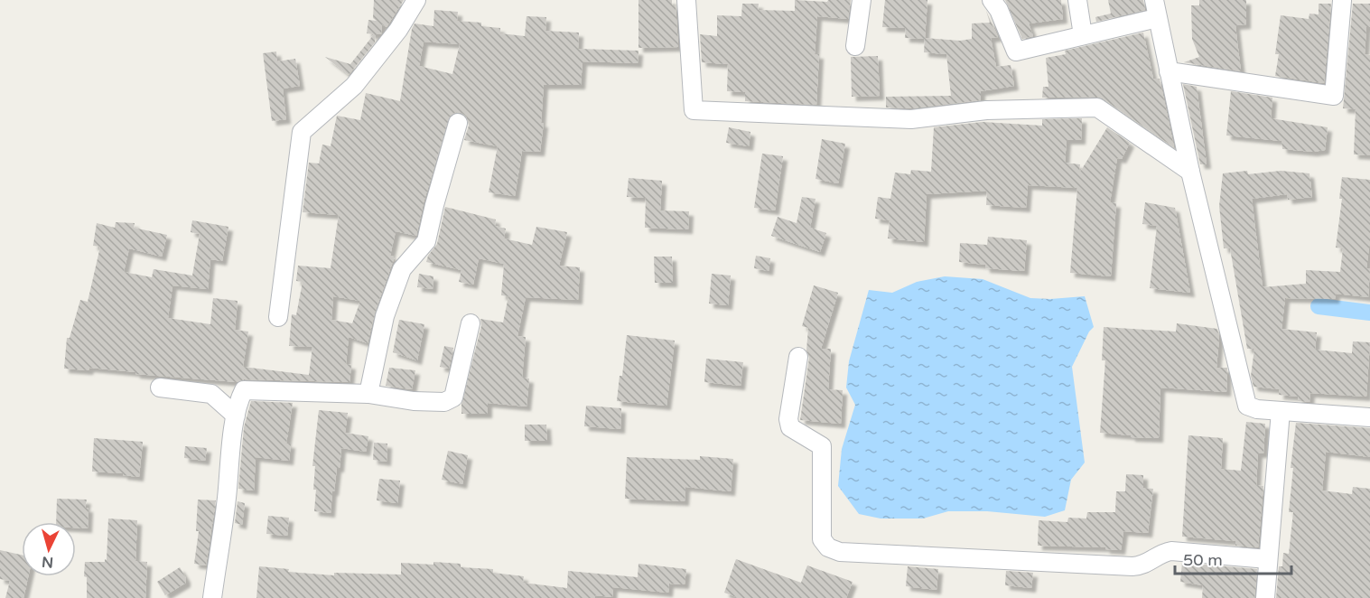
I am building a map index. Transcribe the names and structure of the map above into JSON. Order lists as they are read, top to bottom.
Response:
{
  "scale_bar": "50 m",
  "north": "bottom"
}
